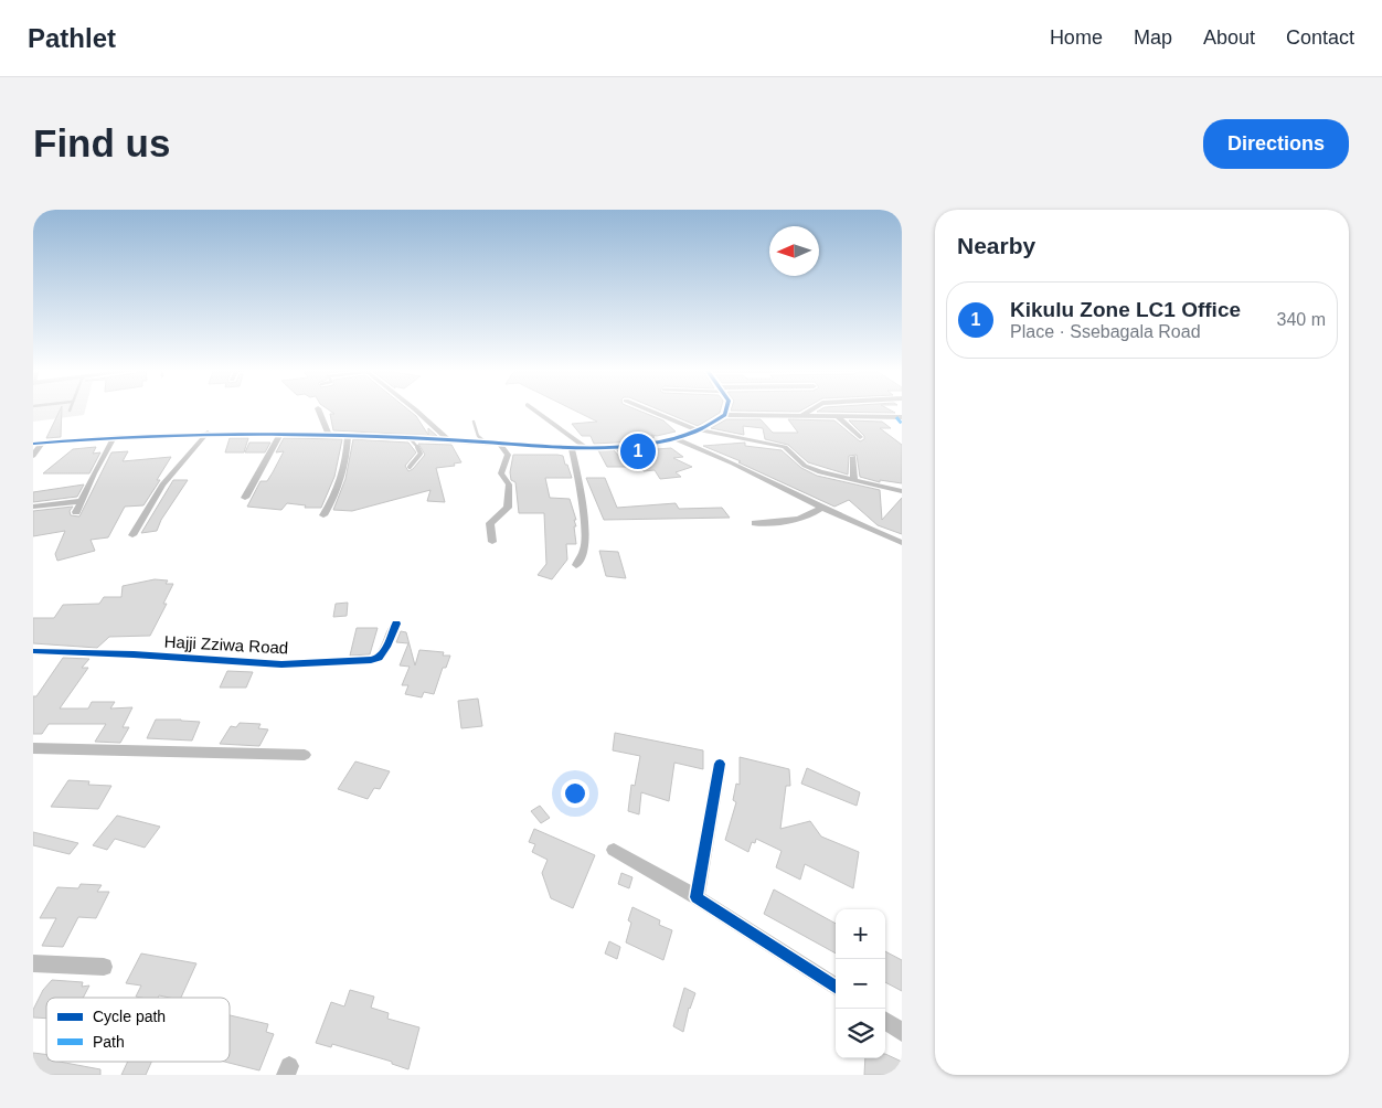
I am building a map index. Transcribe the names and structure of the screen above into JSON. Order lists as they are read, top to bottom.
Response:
{
  "streets": {
    "street": ["Hajji Zziwa Road"]
  },
  "legend": ["Cycle path", "Path"],
  "north": "left",
  "page": {
    "header": "Pathlet",
    "nav": [
      "Home",
      "Map",
      "About",
      "Contact"
    ],
    "buttons": "Directions",
    "title": "Find us",
    "heading": "Nearby",
    "list": [
      {
        "mark": "1",
        "name": "Kikulu Zone LC1 Office",
        "note": "Place · Ssebagala Road",
        "value": "340 m"
      }
    ],
    "pins": "1",
    "map_buttons": ["+", "−"]
  }
}
